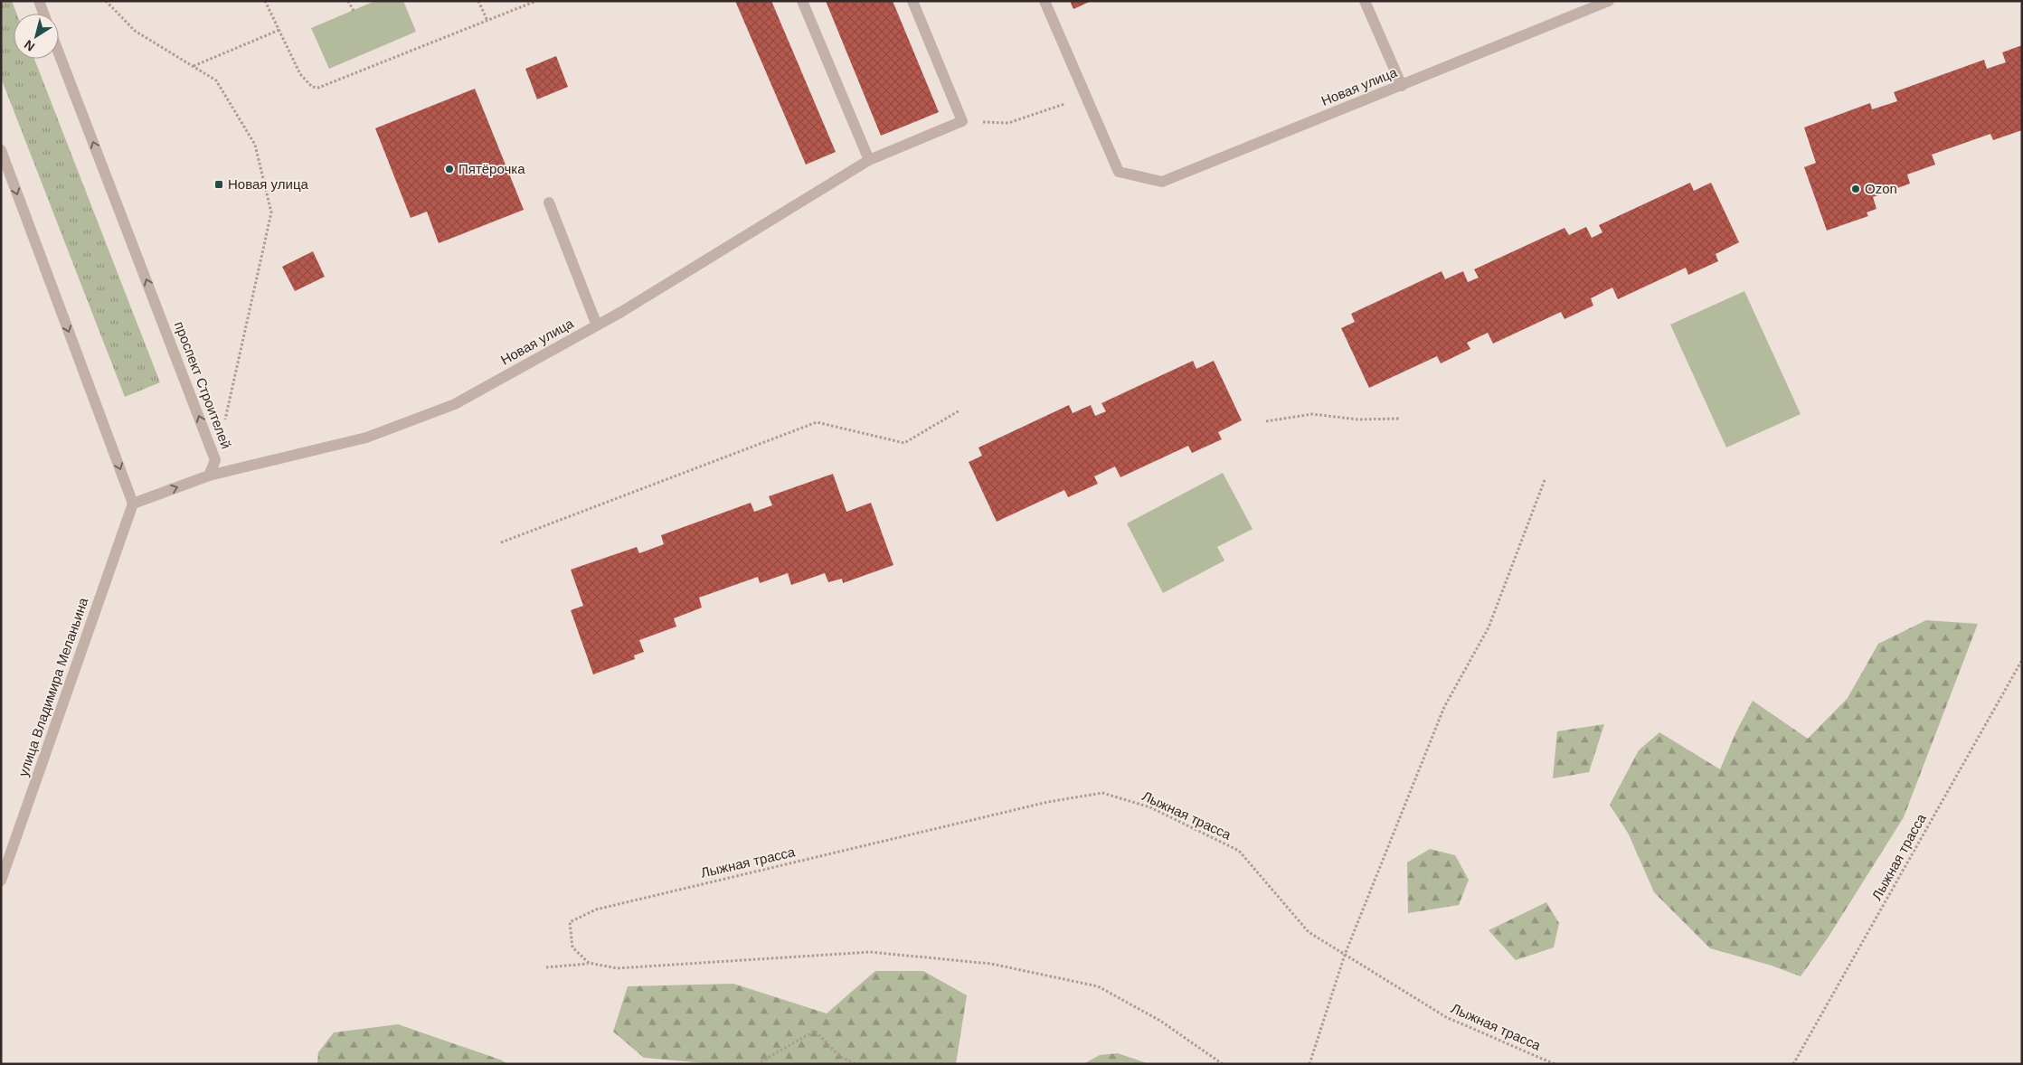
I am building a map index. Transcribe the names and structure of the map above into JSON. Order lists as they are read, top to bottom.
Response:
{
  "streets": {
    "street": ["Новая улица", "проспект Строителей", "улица Владимира Меланьина"],
    "path": ["Лыжная трасса"]
  },
  "crossings": [
    ["Новая улица", "проспект Строителей"]
  ],
  "places": {
    "other": ["Пятёрочка", "Ozon"],
    "transit": ["Новая улица"]
  },
  "north": "bottom left"
}
